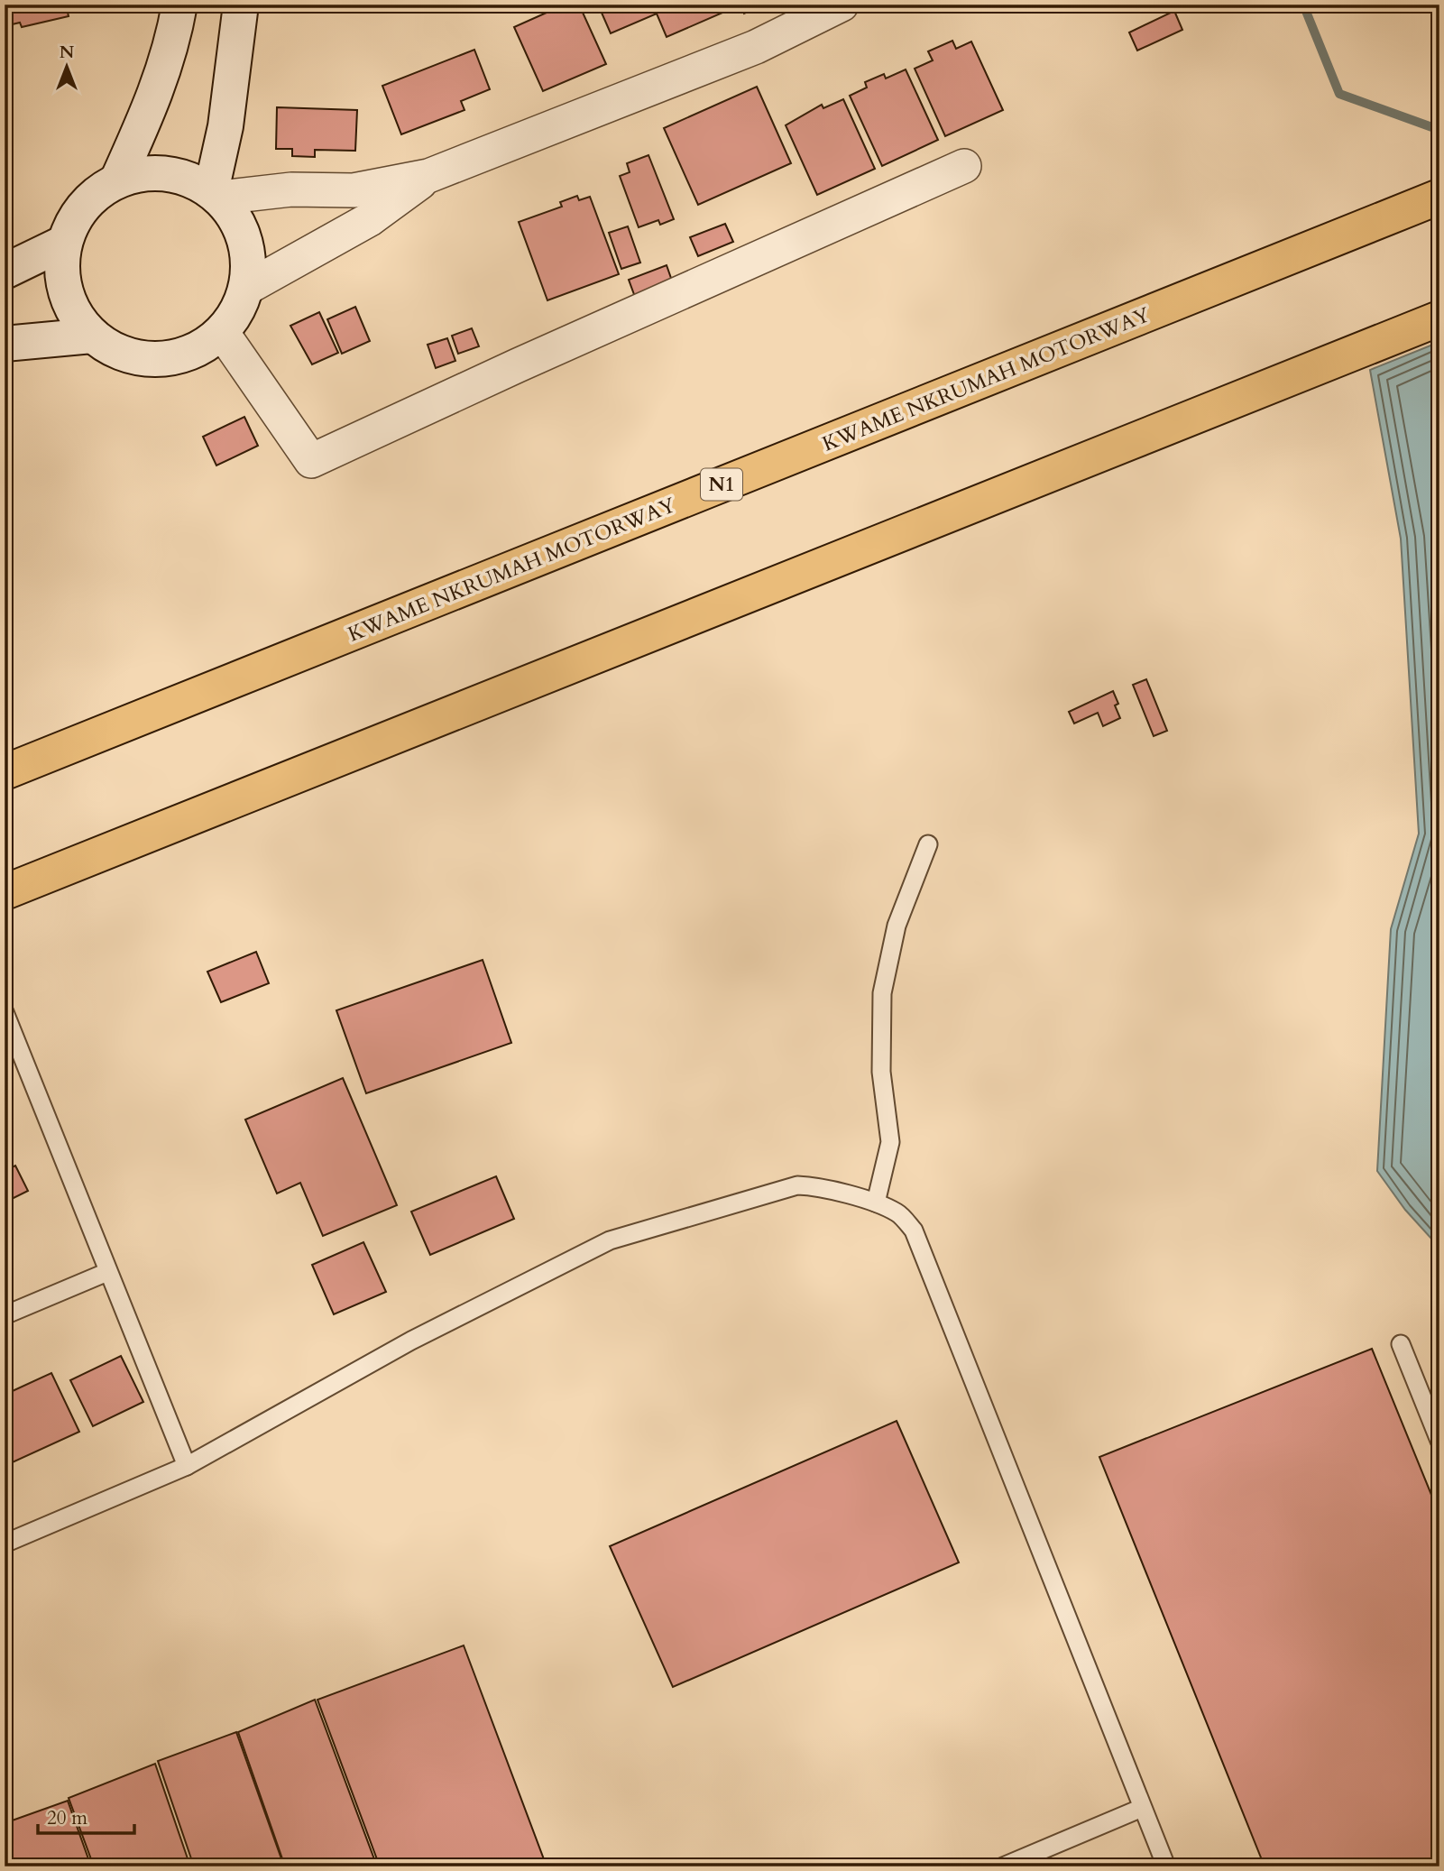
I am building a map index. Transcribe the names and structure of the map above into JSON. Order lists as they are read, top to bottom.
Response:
{
  "streets": {
    "highway": ["KWAME NKRUMAH MOTORWAY", "N1"]
  },
  "scale_bar": "20 m",
  "north": "top"
}
